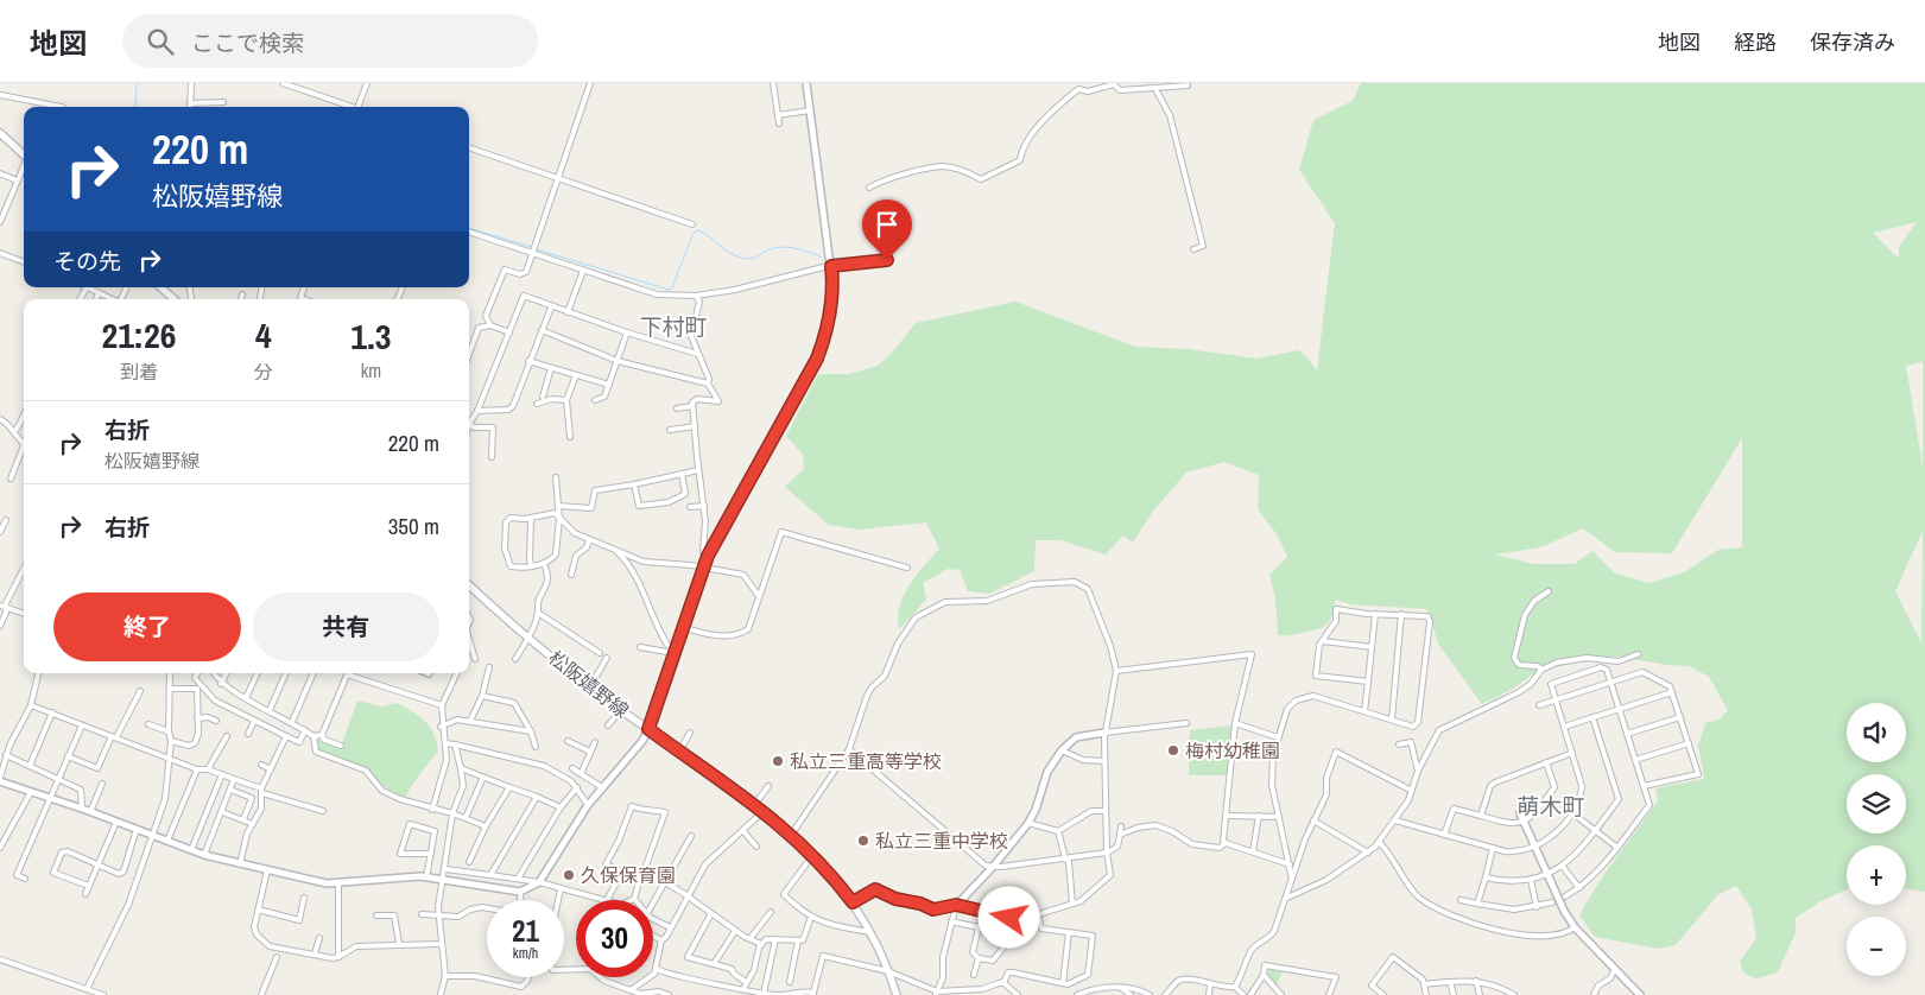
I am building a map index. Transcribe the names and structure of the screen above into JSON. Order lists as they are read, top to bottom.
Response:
{
  "streets": {
    "main road": ["松阪嬉野線"]
  },
  "districts": ["下村町", "萌木町"],
  "places": [
    "梅村幼稚園",
    "私立三重高等学校",
    "私立三重中学校",
    "久保保育園"
  ],
  "page": {
    "header": "地図",
    "search": "ここで検索",
    "nav": ["地図", "経路", "保存済み"],
    "turn": ["220 m", "松阪嬉野線"],
    "then": "その先",
    "eta": [
      "21:26",
      "到着",
      "4",
      "分",
      "1.3",
      "km"
    ],
    "list": [
      {
        "name": "右折",
        "note": "松阪嬉野線",
        "value": "220 m"
      },
      {
        "name": "右折",
        "value": "350 m"
      }
    ],
    "buttons": ["終了", "共有"],
    "map_buttons": ["+", "−"],
    "speed": "21 km/h",
    "limit": "30"
  }
}
